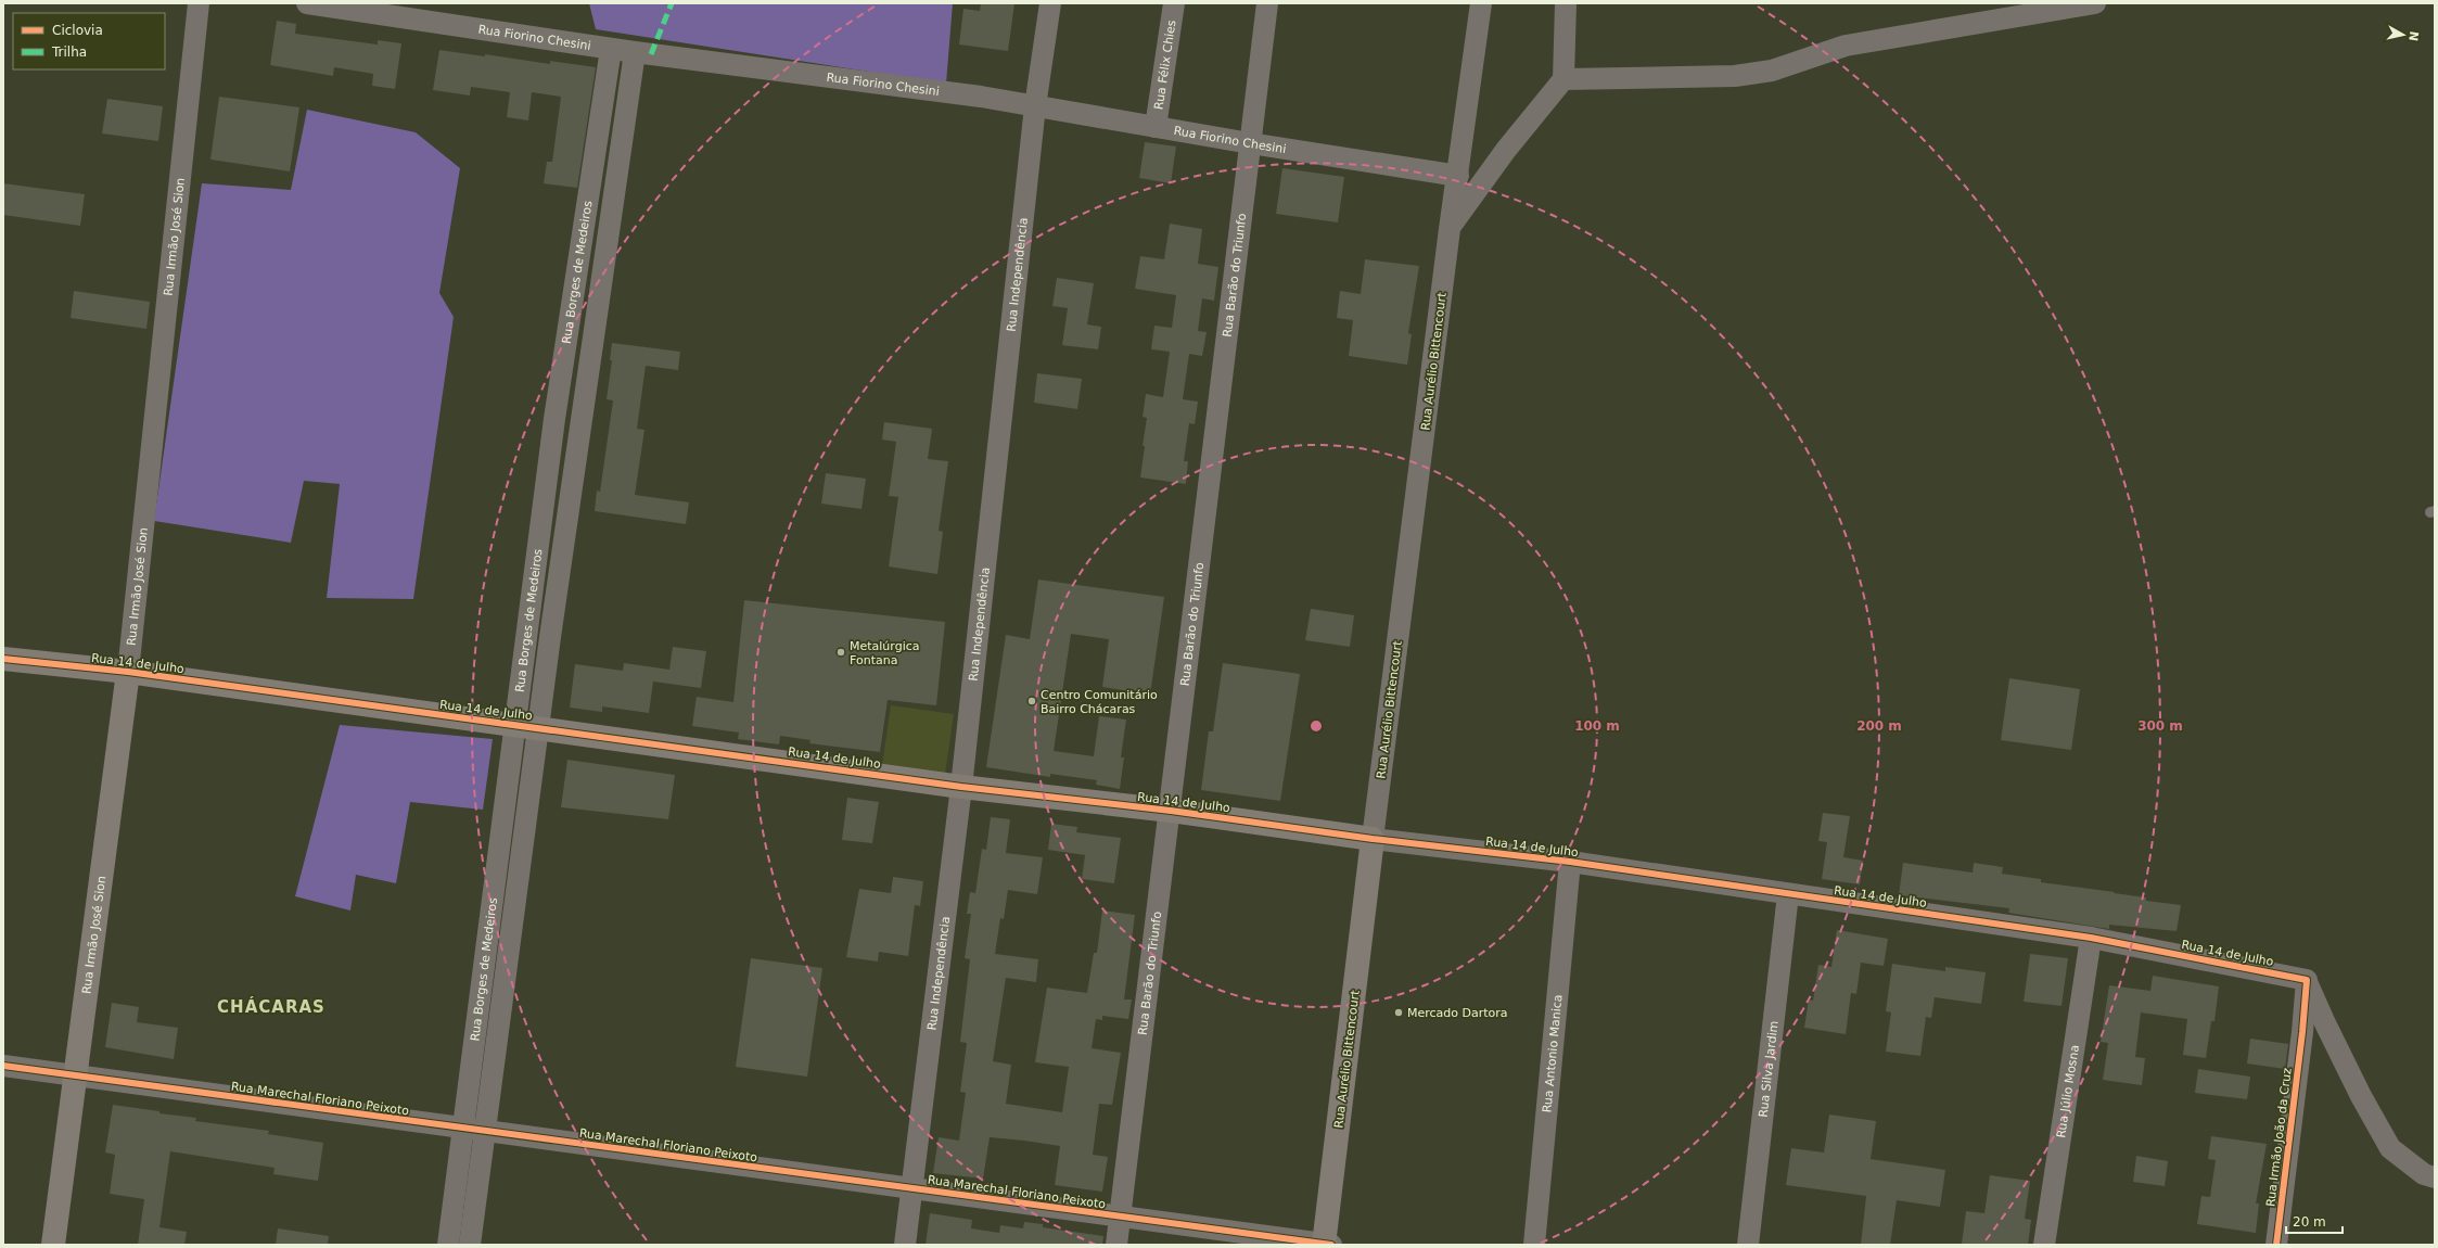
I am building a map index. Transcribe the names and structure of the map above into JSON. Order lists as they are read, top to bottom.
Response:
{
  "streets": {
    "street": [
      "Rua Fiorino Chesini",
      "Rua Félix Chies",
      "Rua Irmão José Sion",
      "Rua Borges de Medeiros",
      "Rua Independência",
      "Rua Barão do Triunfo",
      "Rua Aurélio Bittencourt",
      "Rua 14 de Julho",
      "Rua Antonio Manica",
      "Rua Silva Jardim",
      "Rua Júlio Mosna",
      "Rua Marechal Floriano Peixoto",
      "Rua Irmão João da Cruz"
    ]
  },
  "crossings": [
    ["Rua Fiorino Chesini", "Rua Félix Chies"],
    ["Rua Fiorino Chesini", "Rua Borges de Medeiros"],
    ["Rua Fiorino Chesini", "Rua Independência"],
    ["Rua Fiorino Chesini", "Rua Barão do Triunfo"],
    ["Rua Fiorino Chesini", "Rua Aurélio Bittencourt"],
    ["Rua Irmão José Sion", "Rua 14 de Julho"],
    ["Rua Irmão José Sion", "Rua Marechal Floriano Peixoto"],
    ["Rua Borges de Medeiros", "Rua 14 de Julho"],
    ["Rua Borges de Medeiros", "Rua Marechal Floriano Peixoto"],
    ["Rua Independência", "Rua 14 de Julho"],
    ["Rua Independência", "Rua Marechal Floriano Peixoto"],
    ["Rua Barão do Triunfo", "Rua 14 de Julho"],
    ["Rua Barão do Triunfo", "Rua Marechal Floriano Peixoto"],
    ["Rua Aurélio Bittencourt", "Rua 14 de Julho"],
    ["Rua Aurélio Bittencourt", "Rua Marechal Floriano Peixoto"],
    ["Rua 14 de Julho", "Rua Antonio Manica"],
    ["Rua 14 de Julho", "Rua Silva Jardim"],
    ["Rua 14 de Julho", "Rua Júlio Mosna"],
    ["Rua 14 de Julho", "Rua Irmão João da Cruz"]
  ],
  "districts": ["CHÁCARAS"],
  "places": ["Metalúrgica Fontana", "Centro Comunitário Bairro Chácaras", "Mercado Dartora"],
  "legend": ["Ciclovia", "Trilha"],
  "scale_bar": "20 m",
  "north": "right",
  "rings": ["100 m", "200 m", "300 m"]
}
